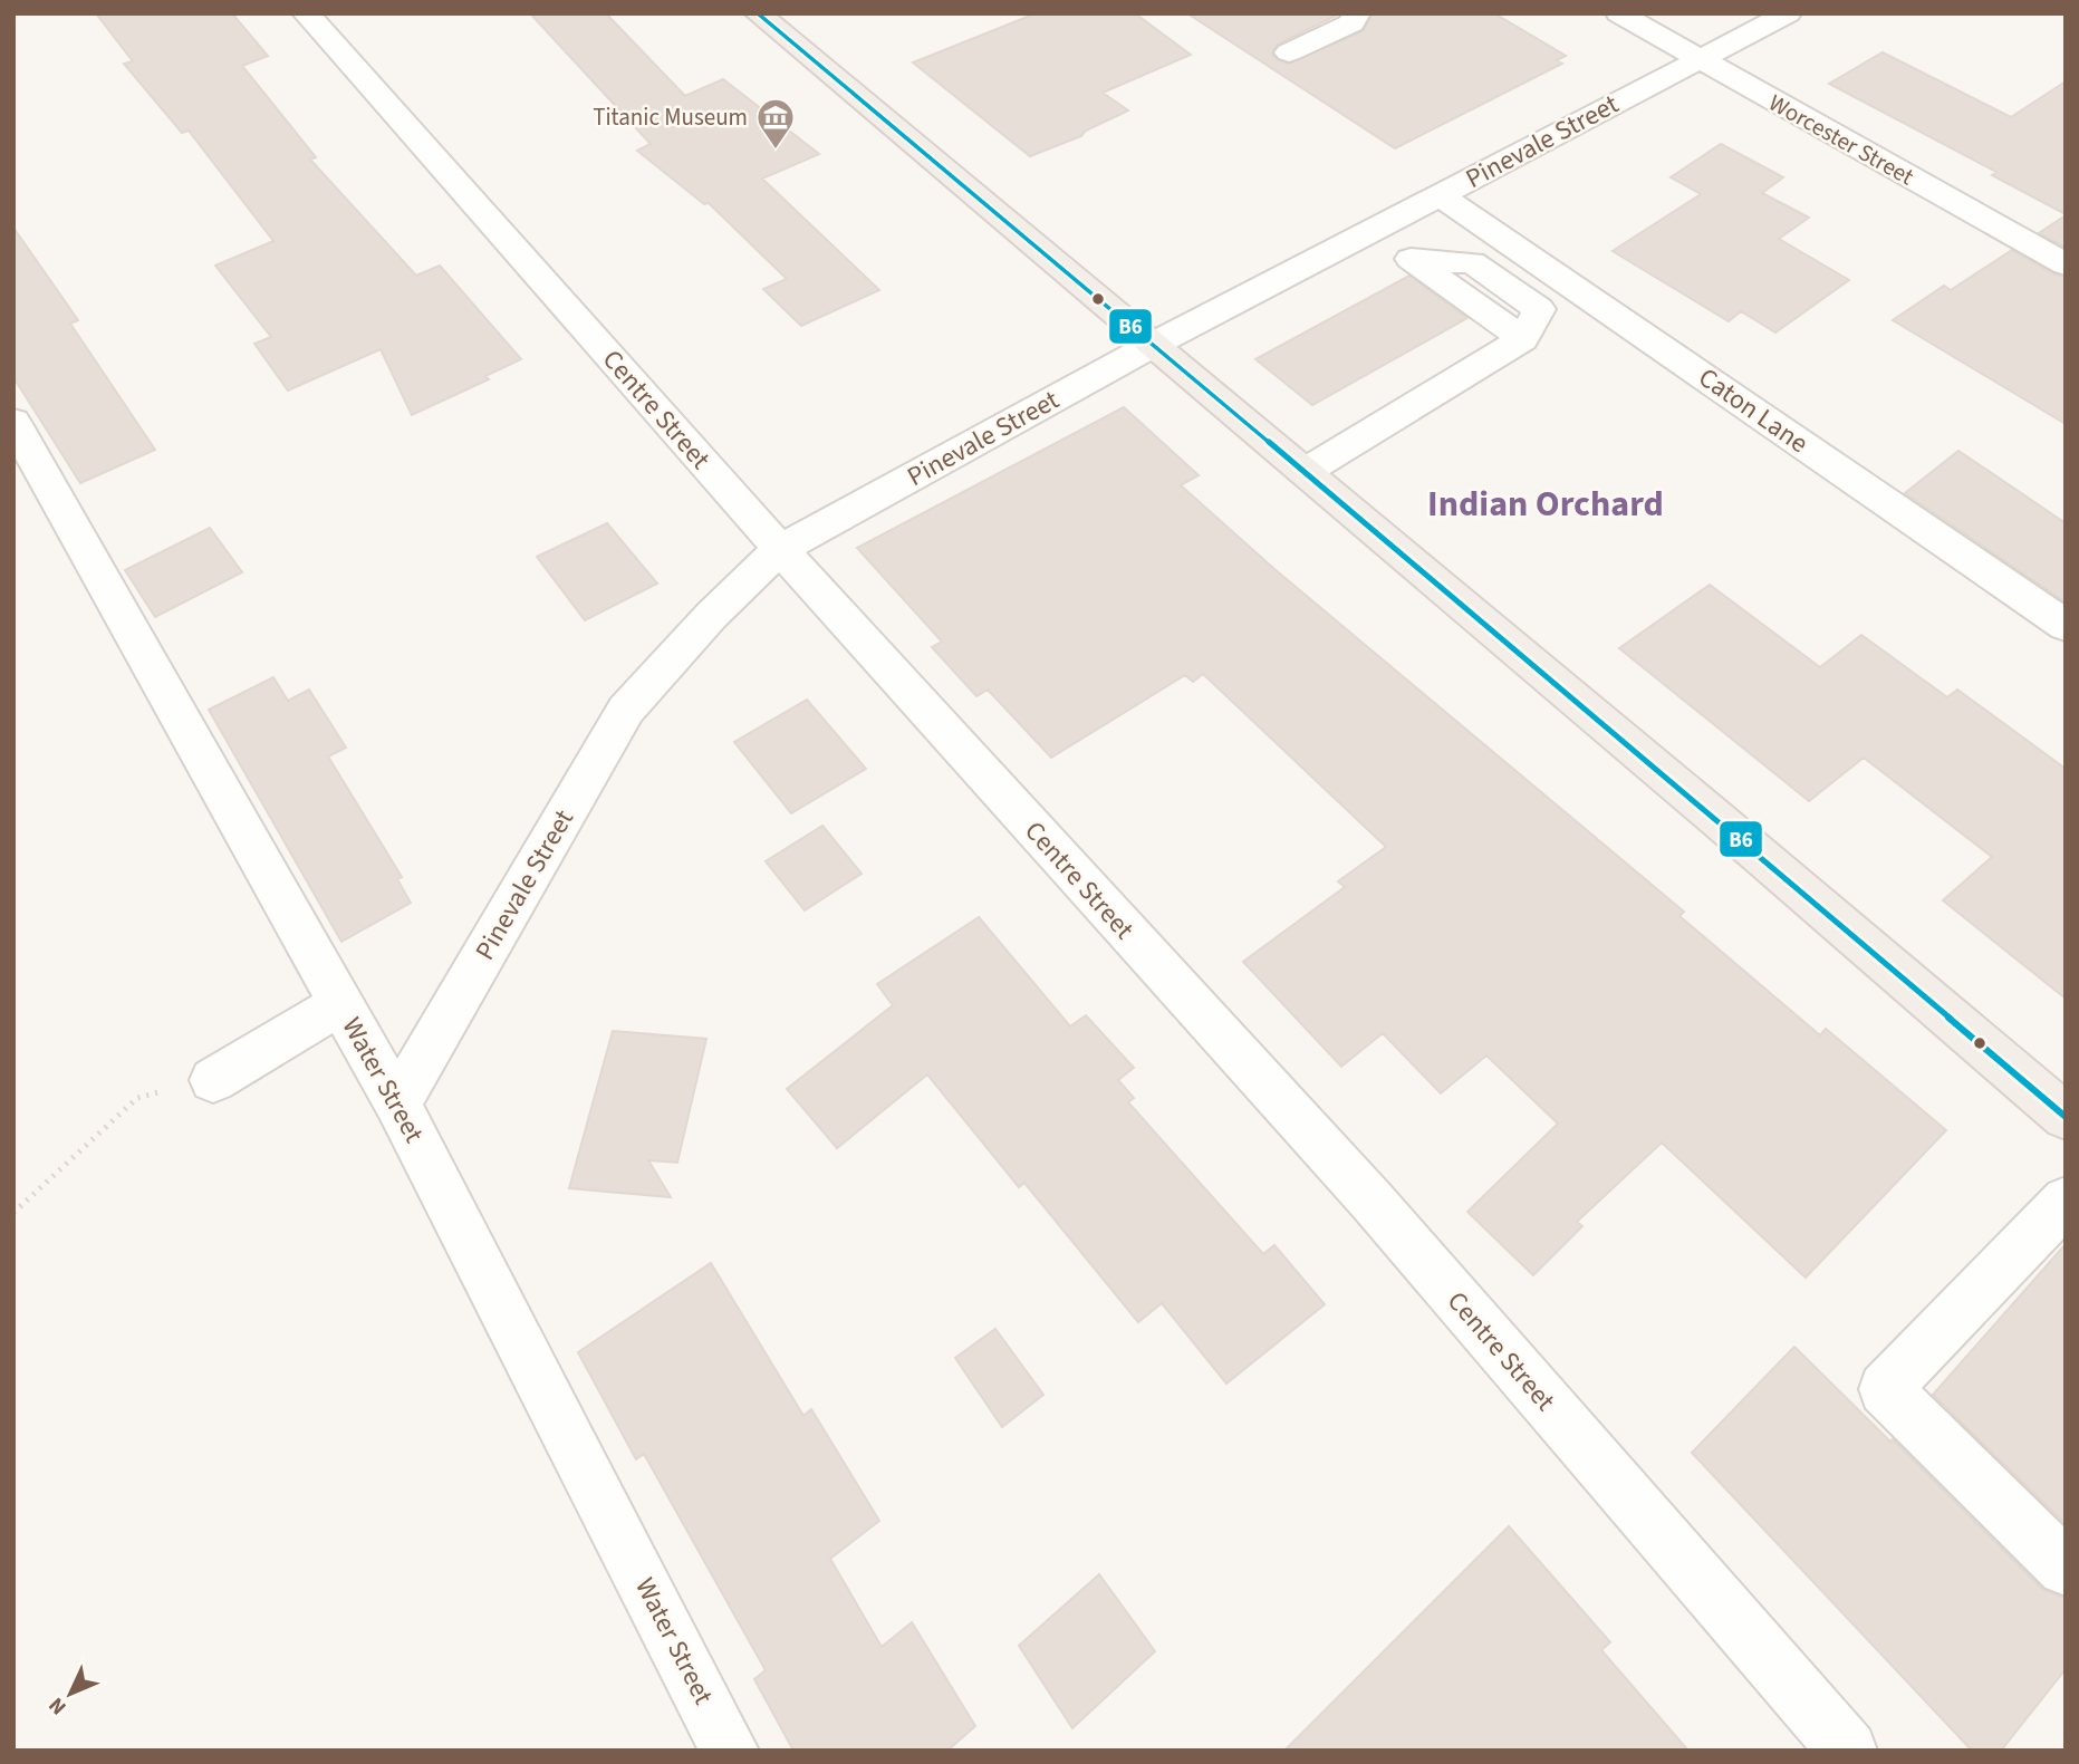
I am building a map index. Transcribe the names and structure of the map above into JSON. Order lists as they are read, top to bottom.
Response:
{
  "streets": {
    "street": [
      "Worcester Street",
      "Pinevale Street",
      "Centre Street",
      "Caton Lane",
      "Water Street"
    ]
  },
  "crossings": [
    ["Worcester Street", "Pinevale Street"],
    ["Pinevale Street", "Centre Street"],
    ["Pinevale Street", "Caton Lane"],
    ["Pinevale Street", "Water Street"]
  ],
  "districts": ["Indian Orchard"],
  "places": {
    "museum": ["Titanic Museum"]
  },
  "lines": ["transit line B6"],
  "north": "bottom left"
}
